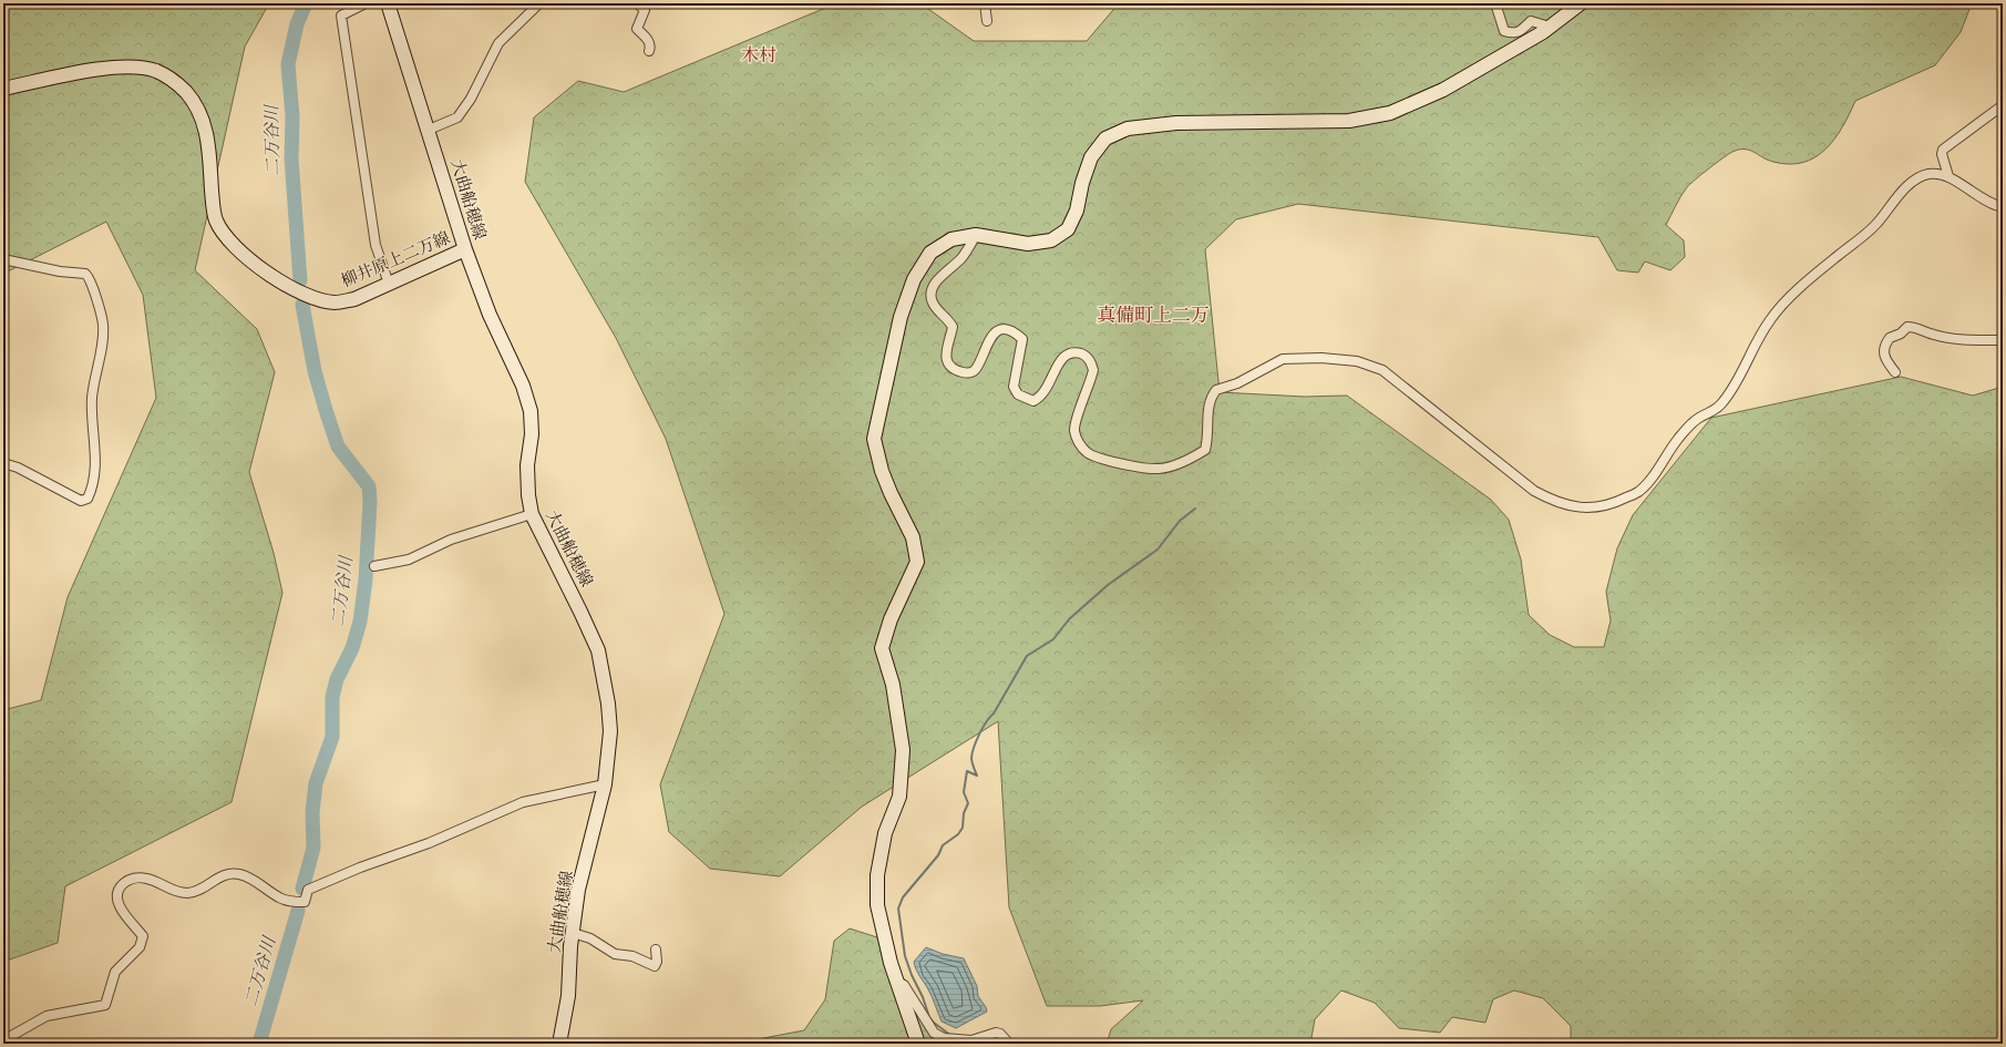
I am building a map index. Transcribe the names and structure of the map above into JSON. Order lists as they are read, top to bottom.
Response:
{
  "streets": {
    "main road": ["大曲船穂線", "柳井原上二万線"]
  },
  "crossings": [
    ["大曲船穂線", "柳井原上二万線"]
  ],
  "districts": ["木村", "真備町上二万"],
  "water": ["二万谷川"]
}
